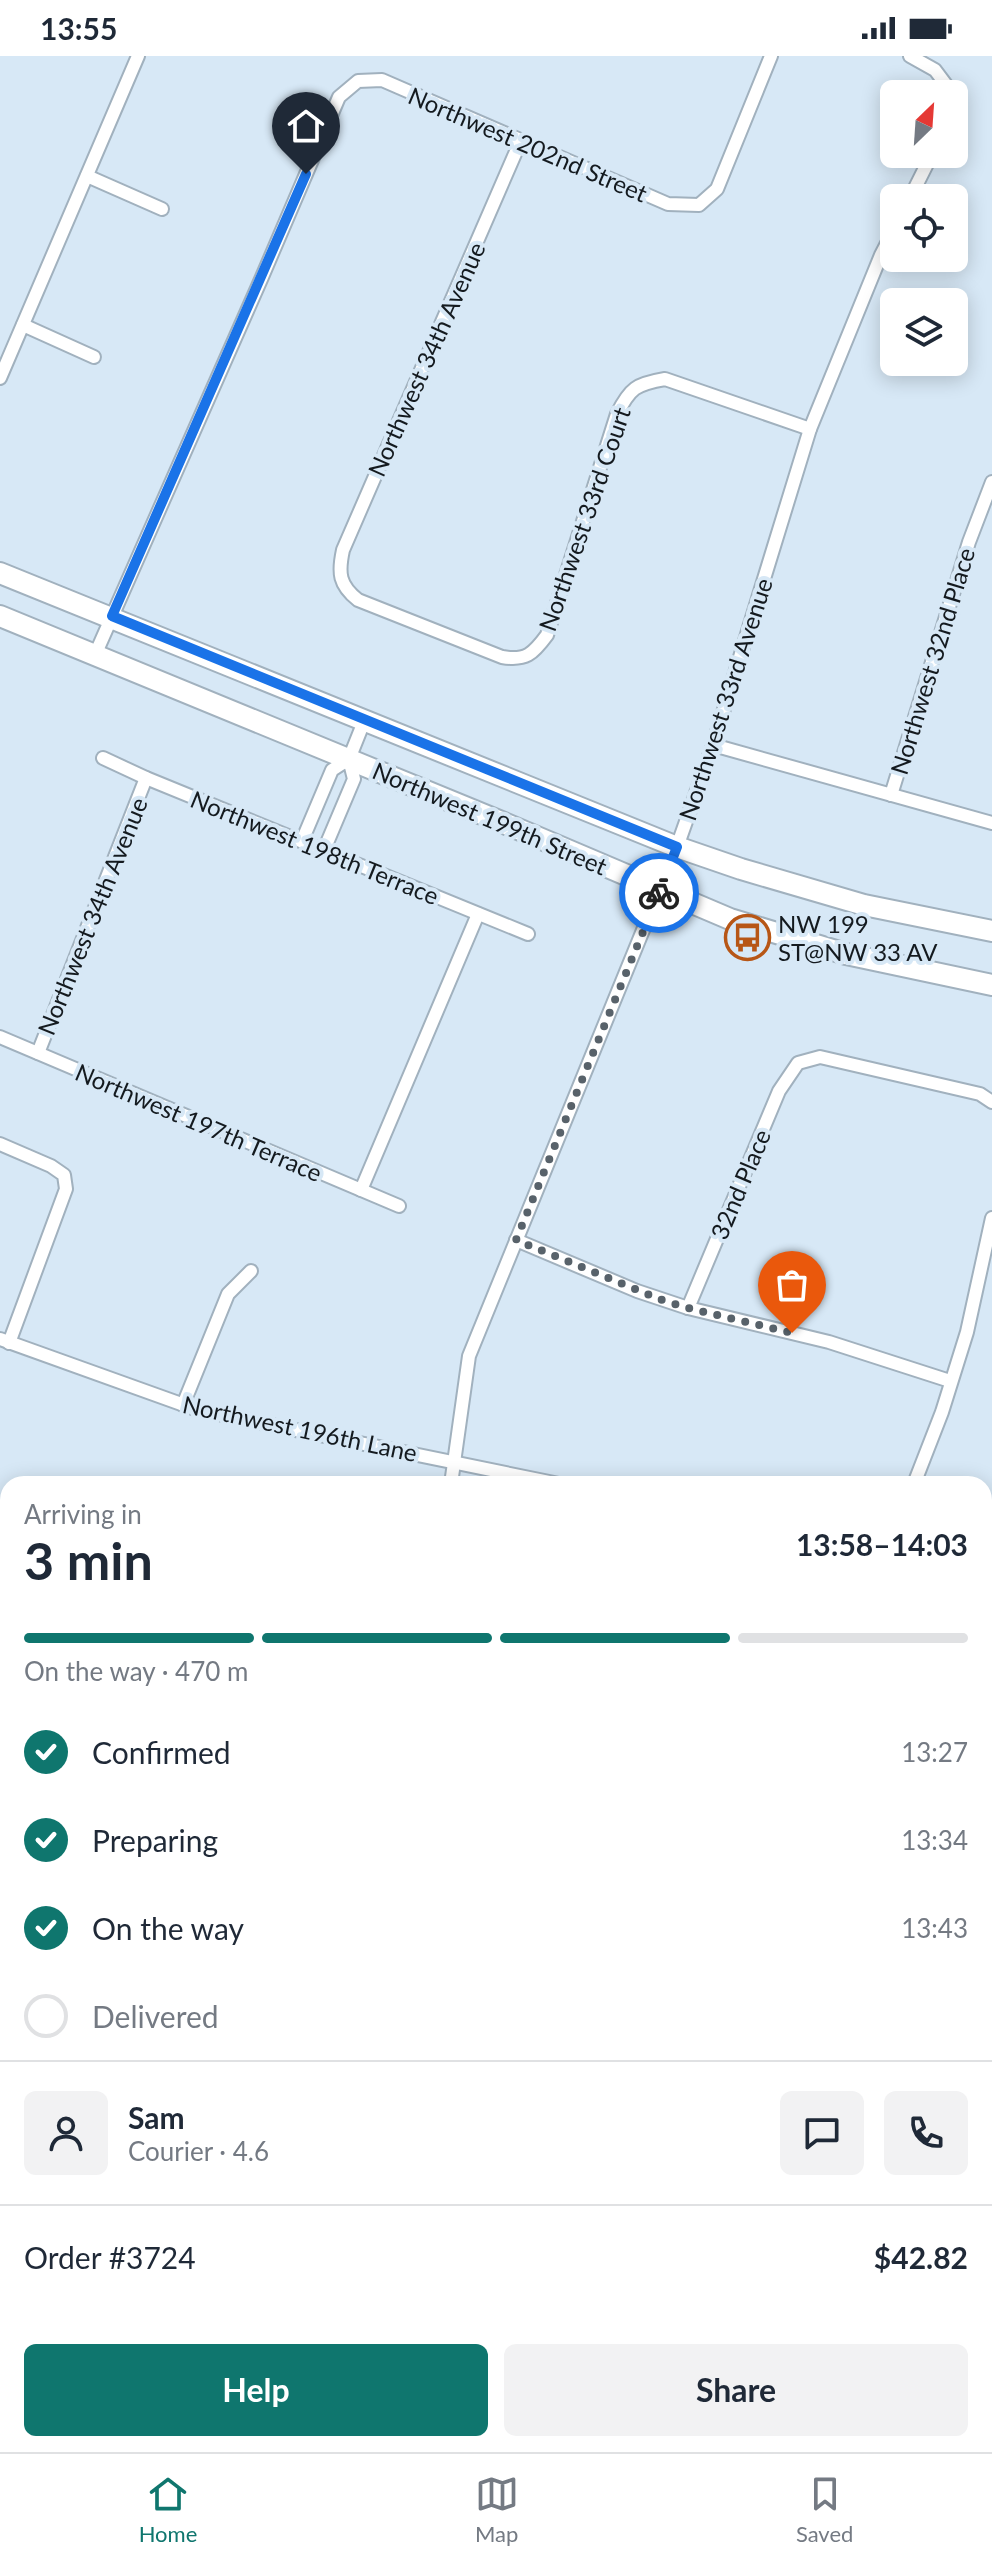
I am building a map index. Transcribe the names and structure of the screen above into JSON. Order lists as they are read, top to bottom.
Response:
{
  "streets": {
    "main road": ["Northwest 199th Street"],
    "street": [
      "Northwest 202nd Street",
      "Northwest 34th Avenue",
      "Northwest 33rd Court",
      "Northwest 32nd Place",
      "Northwest 33rd Avenue",
      "Northwest 198th Terrace",
      "Northwest 197th Terrace",
      "32nd Place",
      "Northwest 196th Lane"
    ]
  },
  "crossings": [
    ["Northwest 202nd Street", "Northwest 34th Avenue"],
    ["Northwest 202nd Street", "Northwest 199th Street"],
    ["Northwest 34th Avenue", "Northwest 33rd Court"],
    ["Northwest 34th Avenue", "Northwest 198th Terrace"],
    ["Northwest 34th Avenue", "Northwest 197th Terrace"],
    ["Northwest 33rd Court", "Northwest 33rd Avenue"],
    ["Northwest 33rd Avenue", "Northwest 199th Street"],
    ["Northwest 33rd Avenue", "Northwest 196th Lane"]
  ],
  "places": {
    "bus stop": ["NW 199 ST@NW 33 AV"]
  },
  "north": "top right",
  "page": {
    "status": "13:55",
    "heading": ["3 min", "Arriving in", "13:58–14:03"],
    "panel": [
      "Sam",
      "Courier · 4.6",
      "Order #3724",
      "$42.82"
    ],
    "bar": "On the way · 470 m",
    "list": [
      ["Confirmed", "13:27"],
      ["Preparing", "13:34"],
      ["On the way", "13:43"],
      "Delivered"
    ],
    "buttons": ["Help", "Share"],
    "tabs": ["Home", "Map", "Saved"]
  }
}
